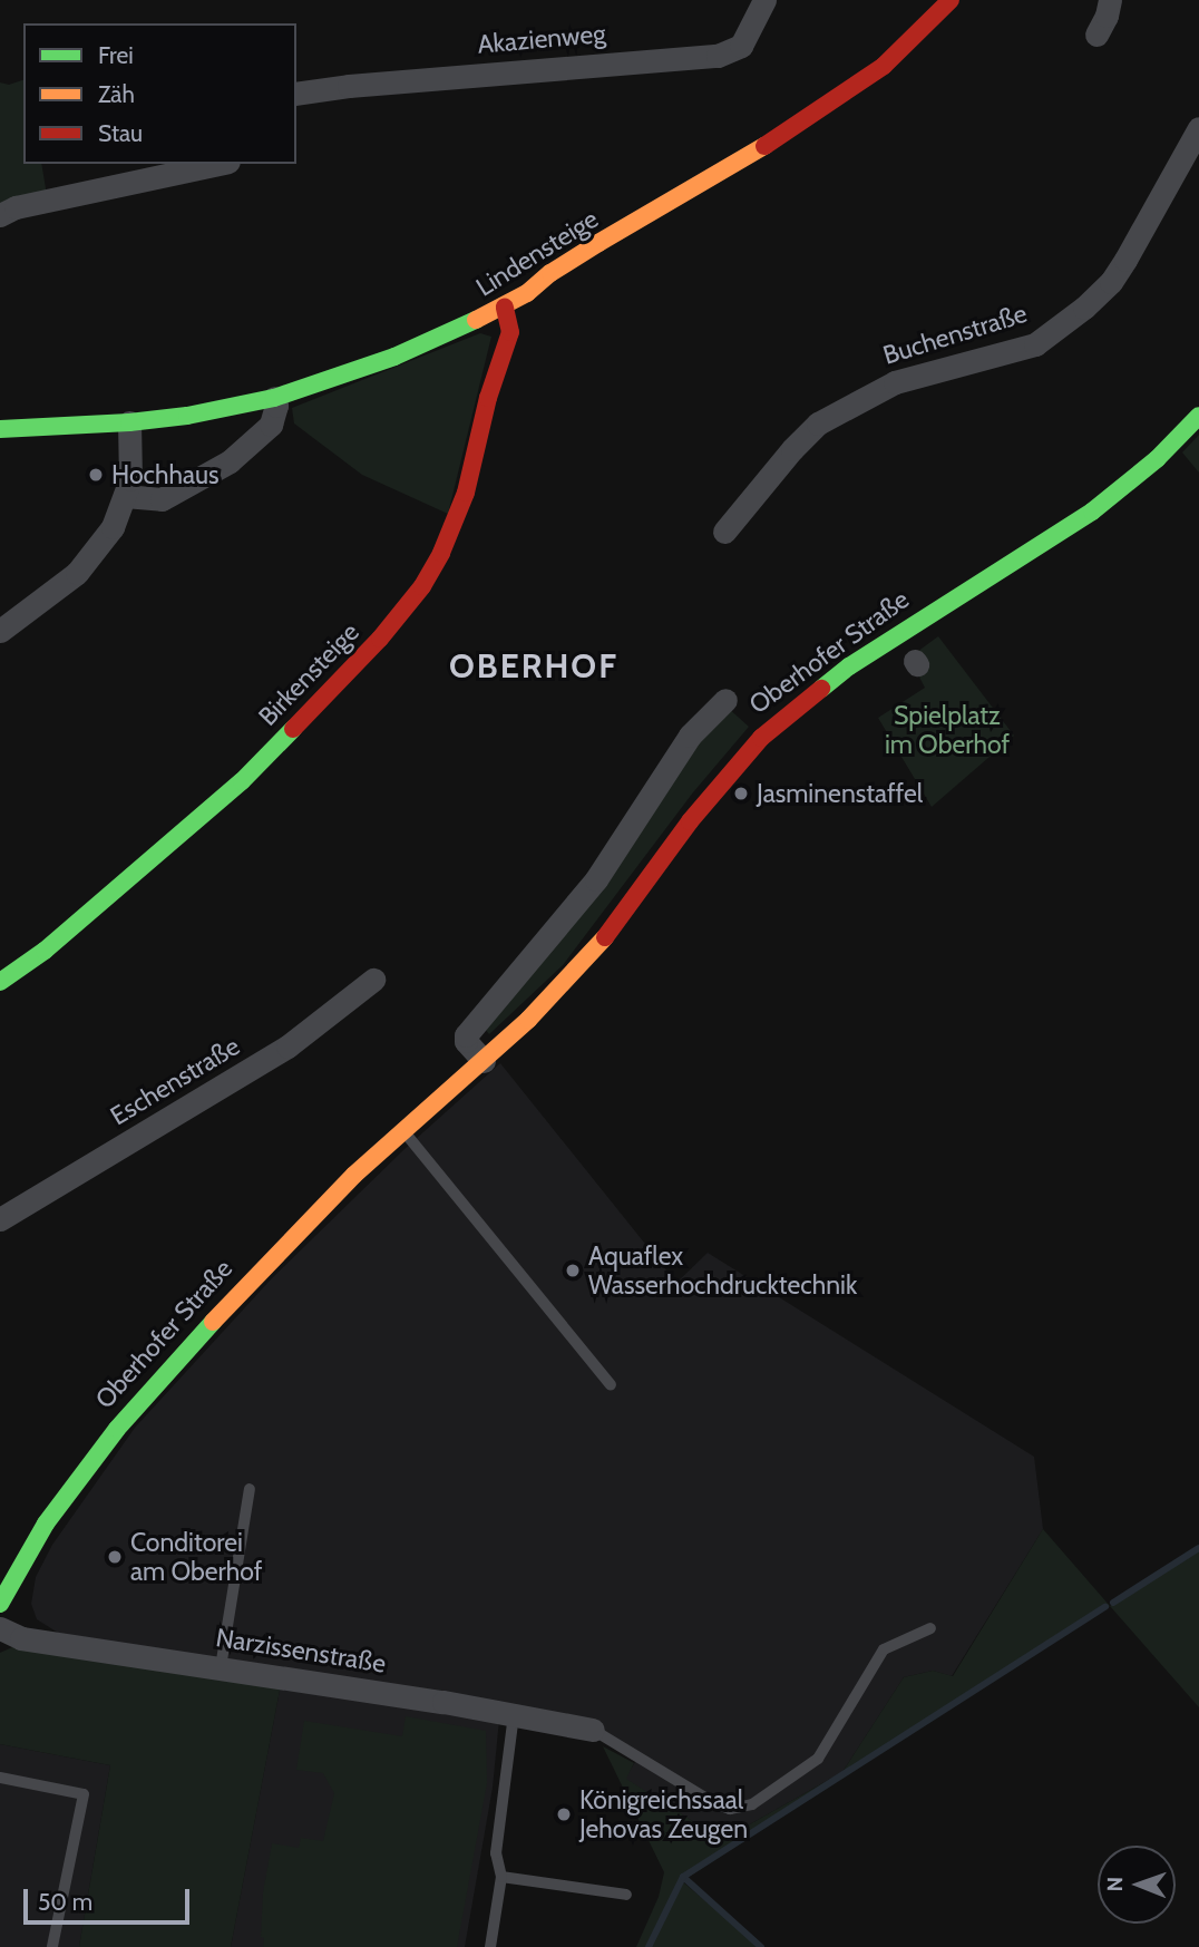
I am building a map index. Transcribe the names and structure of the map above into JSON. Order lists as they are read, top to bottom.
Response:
{
  "streets": {
    "street": [
      "Akazienweg",
      "Lindensteige",
      "Buchenstraße",
      "Oberhofer Straße",
      "Birkensteige",
      "Eschenstraße",
      "Narzissenstraße"
    ]
  },
  "crossings": [
    ["Lindensteige", "Birkensteige"]
  ],
  "districts": ["OBERHOF"],
  "parks": ["Spielplatz im Oberhof"],
  "places": [
    "Hochhaus",
    "Jasminenstaffel",
    "Aquaflex Wasserhochdrucktechnik",
    "Conditorei am Oberhof",
    "Königreichssaal Jehovas Zeugen"
  ],
  "legend": ["Frei", "Zäh", "Stau"],
  "scale_bar": "50 m",
  "north": "left"
}
